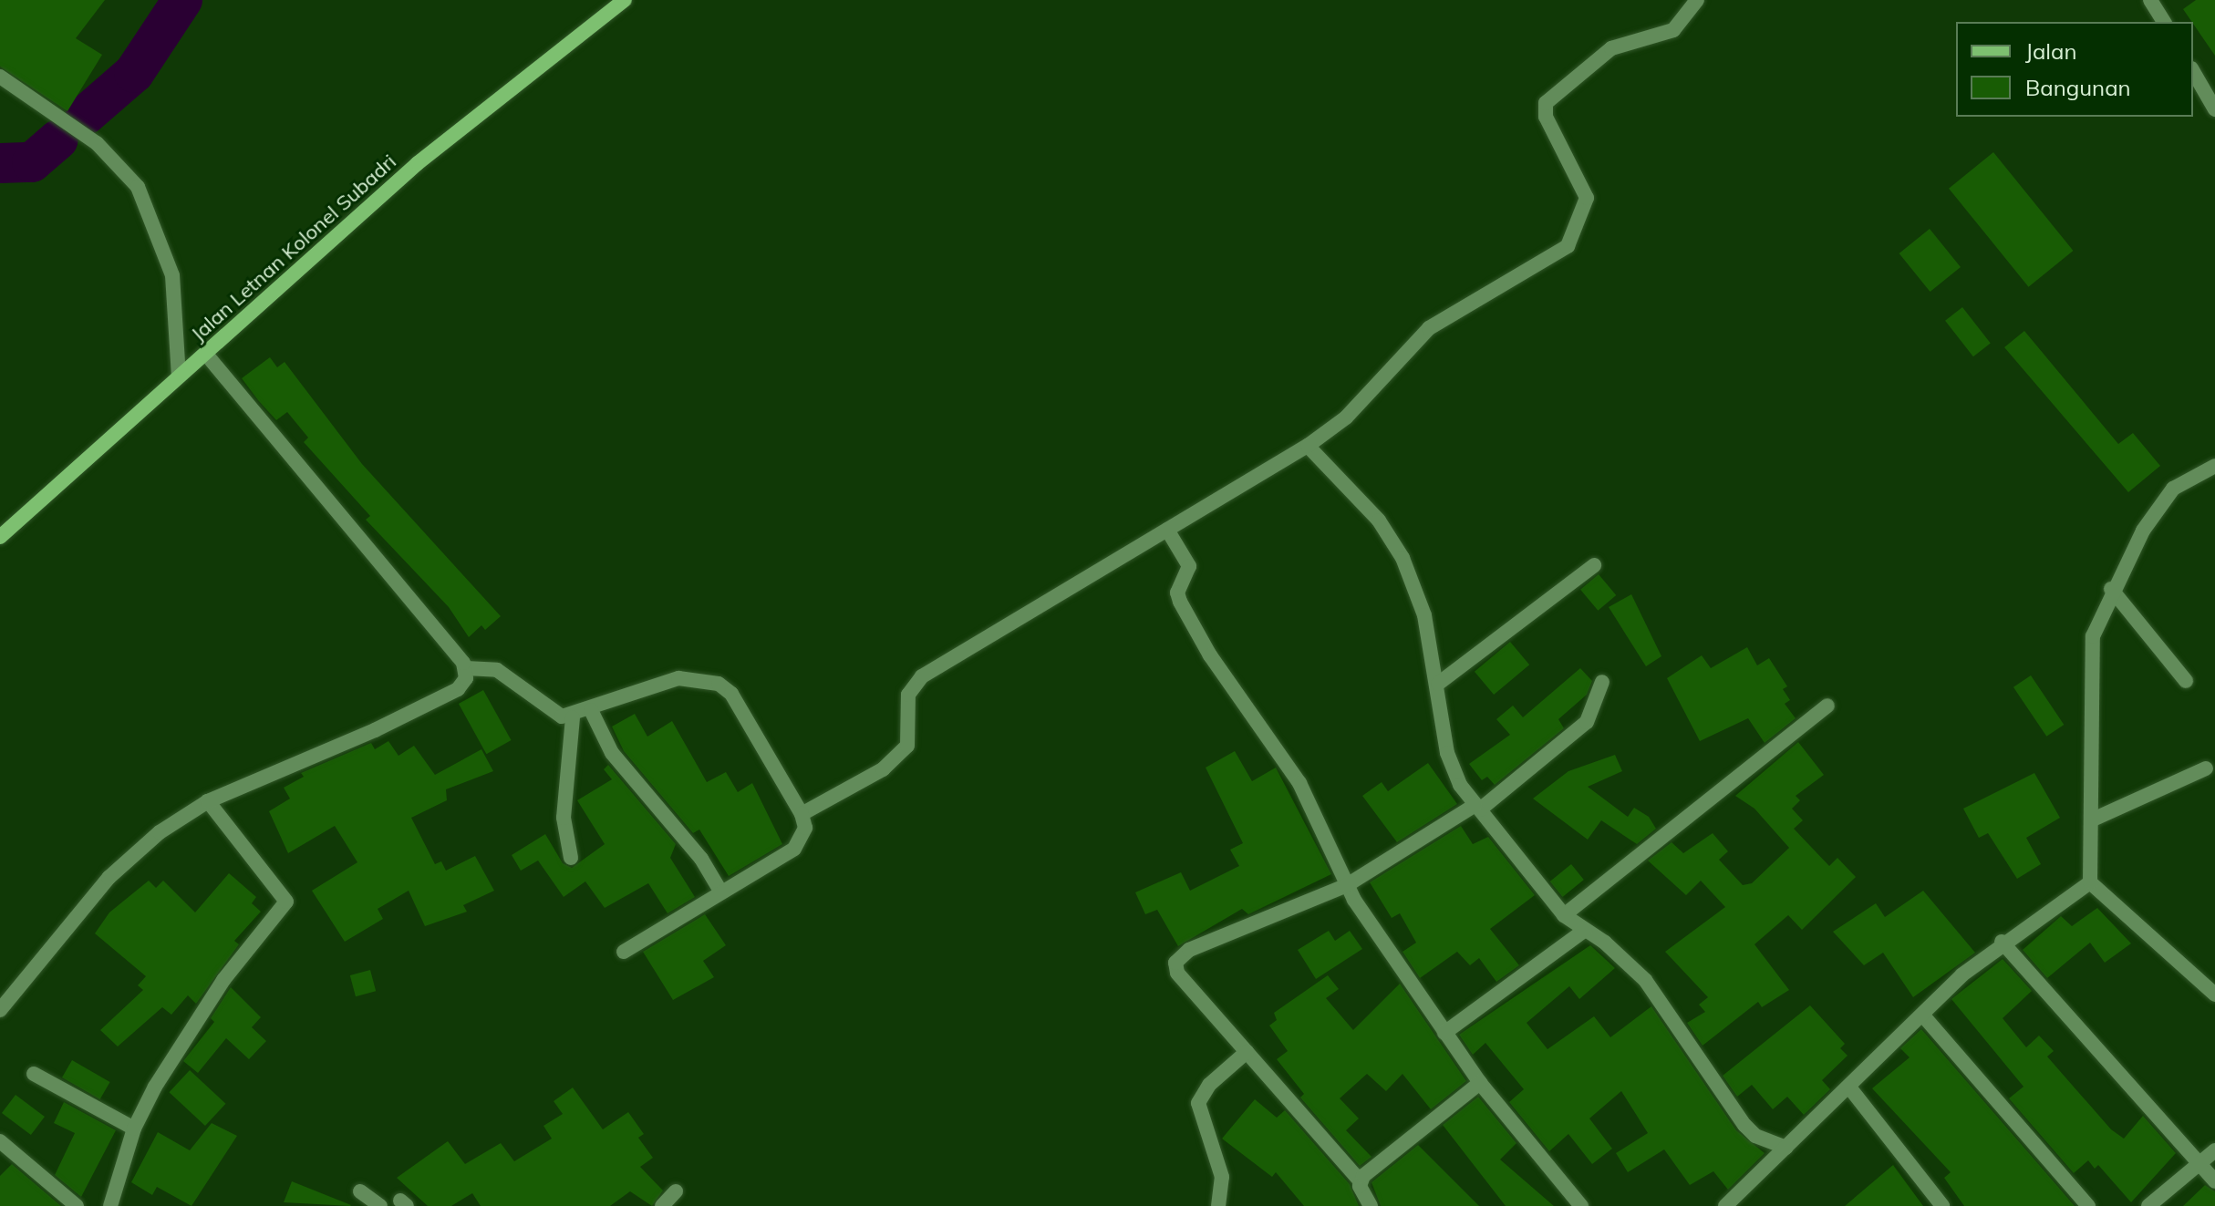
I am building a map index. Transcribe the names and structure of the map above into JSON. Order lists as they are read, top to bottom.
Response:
{
  "streets": {
    "main road": ["Jalan Letnan Kolonel Subadri"]
  },
  "legend": ["Jalan", "Bangunan"]
}
